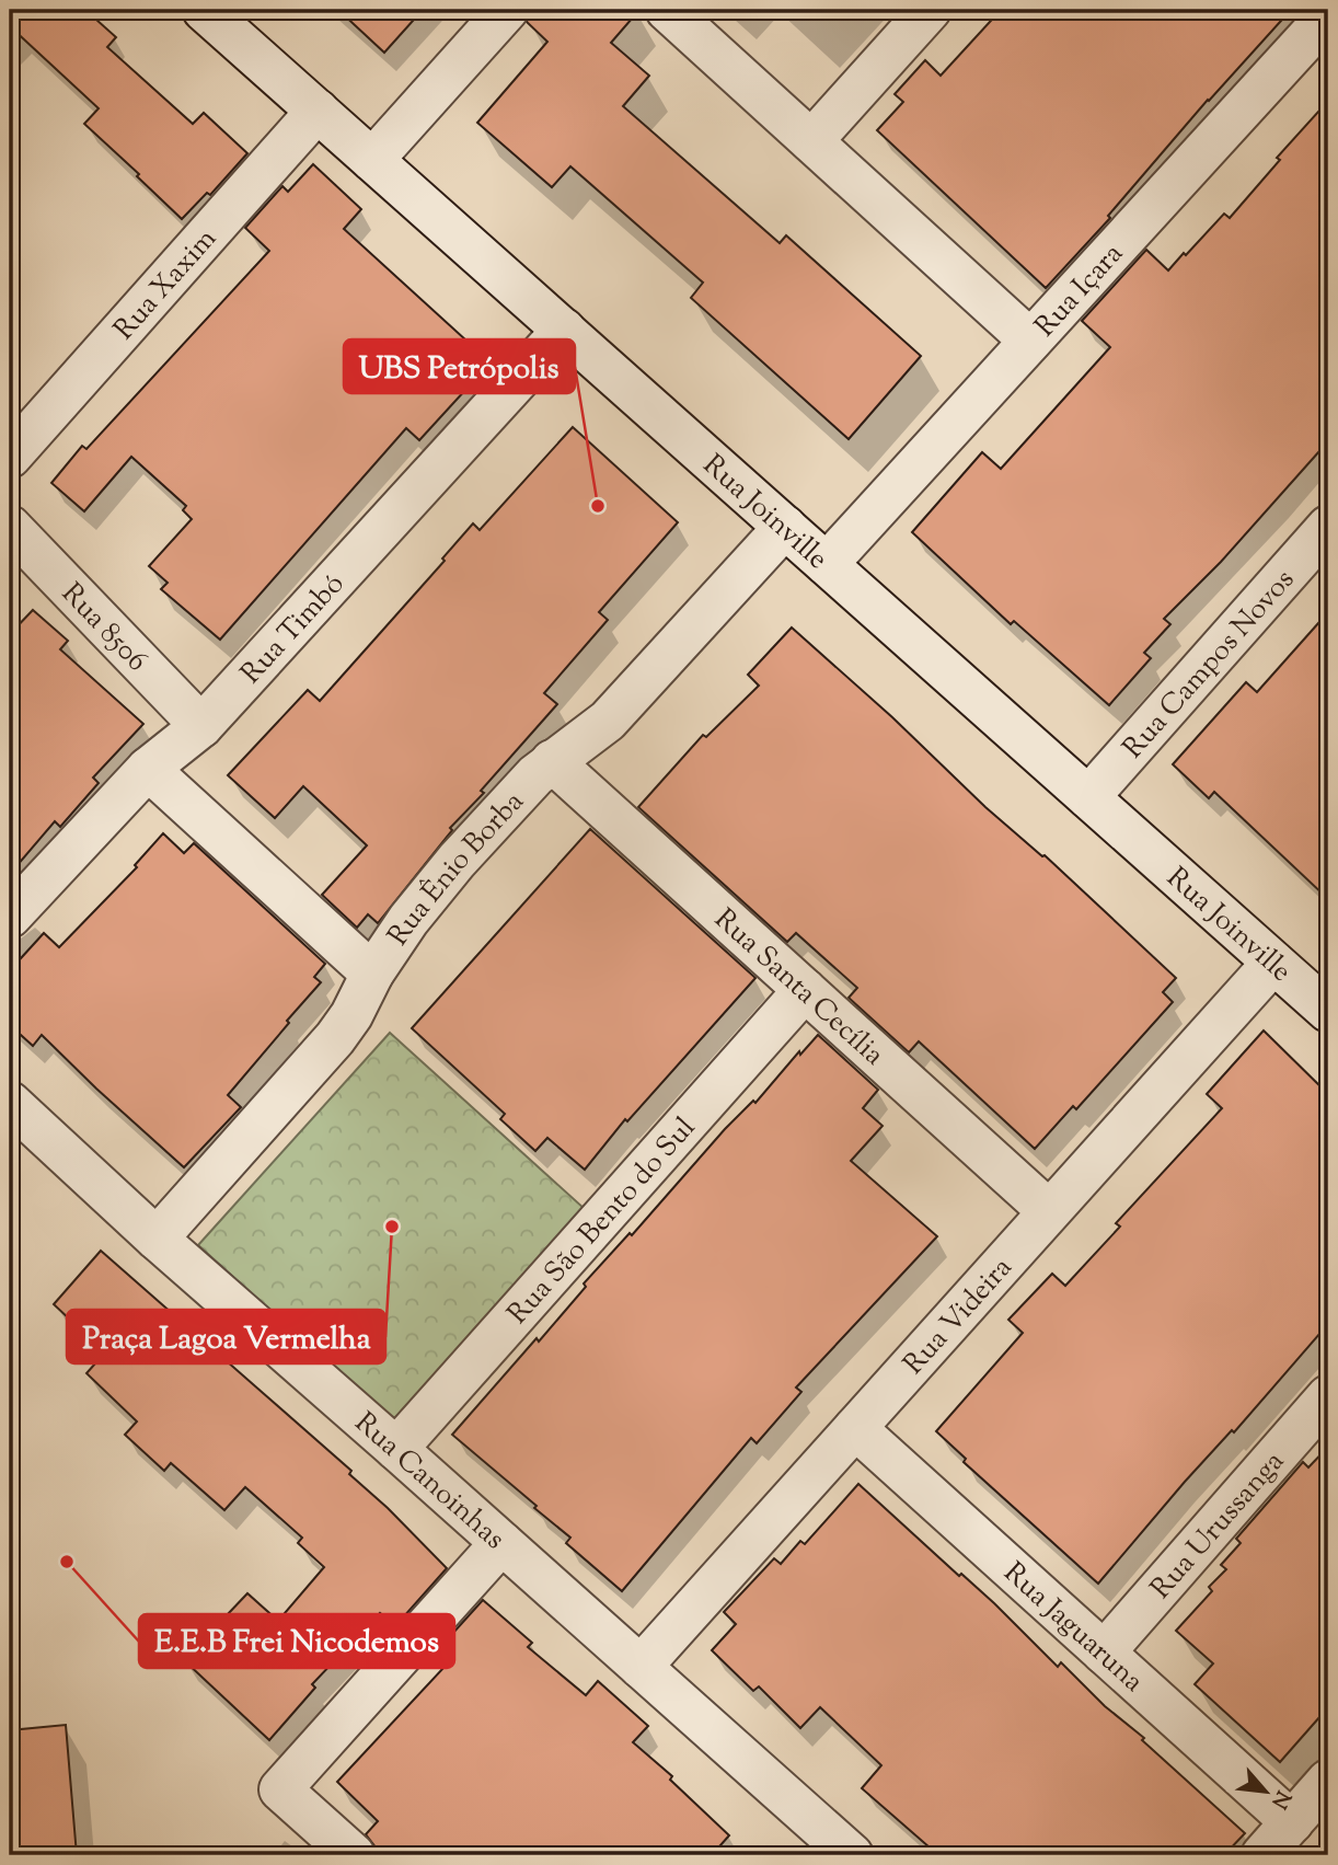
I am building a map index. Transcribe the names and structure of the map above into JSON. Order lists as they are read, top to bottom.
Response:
{
  "streets": {
    "street": [
      "Rua Xaxim",
      "Rua Içara",
      "Rua Joinville",
      "Rua 8506",
      "Rua Timbó",
      "Rua Campos Novos",
      "Rua Ênio Borba",
      "Rua Santa Cecília",
      "Rua São Bento do Sul",
      "Rua Videira",
      "Rua Canoinhas",
      "Rua Urussanga",
      "Rua Jaguaruna"
    ]
  },
  "crossings": [
    ["Rua Xaxim", "Rua Joinville"],
    ["Rua Içara", "Rua Joinville"],
    ["Rua Joinville", "Rua Timbó"],
    ["Rua Joinville", "Rua Campos Novos"],
    ["Rua Joinville", "Rua Ênio Borba"],
    ["Rua Joinville", "Rua Videira"],
    ["Rua 8506", "Rua Timbó"],
    ["Rua Ênio Borba", "Rua Santa Cecília"],
    ["Rua Ênio Borba", "Rua Canoinhas"],
    ["Rua Santa Cecília", "Rua São Bento do Sul"],
    ["Rua Santa Cecília", "Rua Videira"],
    ["Rua São Bento do Sul", "Rua Canoinhas"],
    ["Rua Videira", "Rua Canoinhas"],
    ["Rua Videira", "Rua Jaguaruna"],
    ["Rua Urussanga", "Rua Jaguaruna"]
  ],
  "places": ["UBS Petrópolis", "Praça Lagoa Vermelha", "E.E.B Frei Nicodemos"],
  "north": "bottom right"
}
